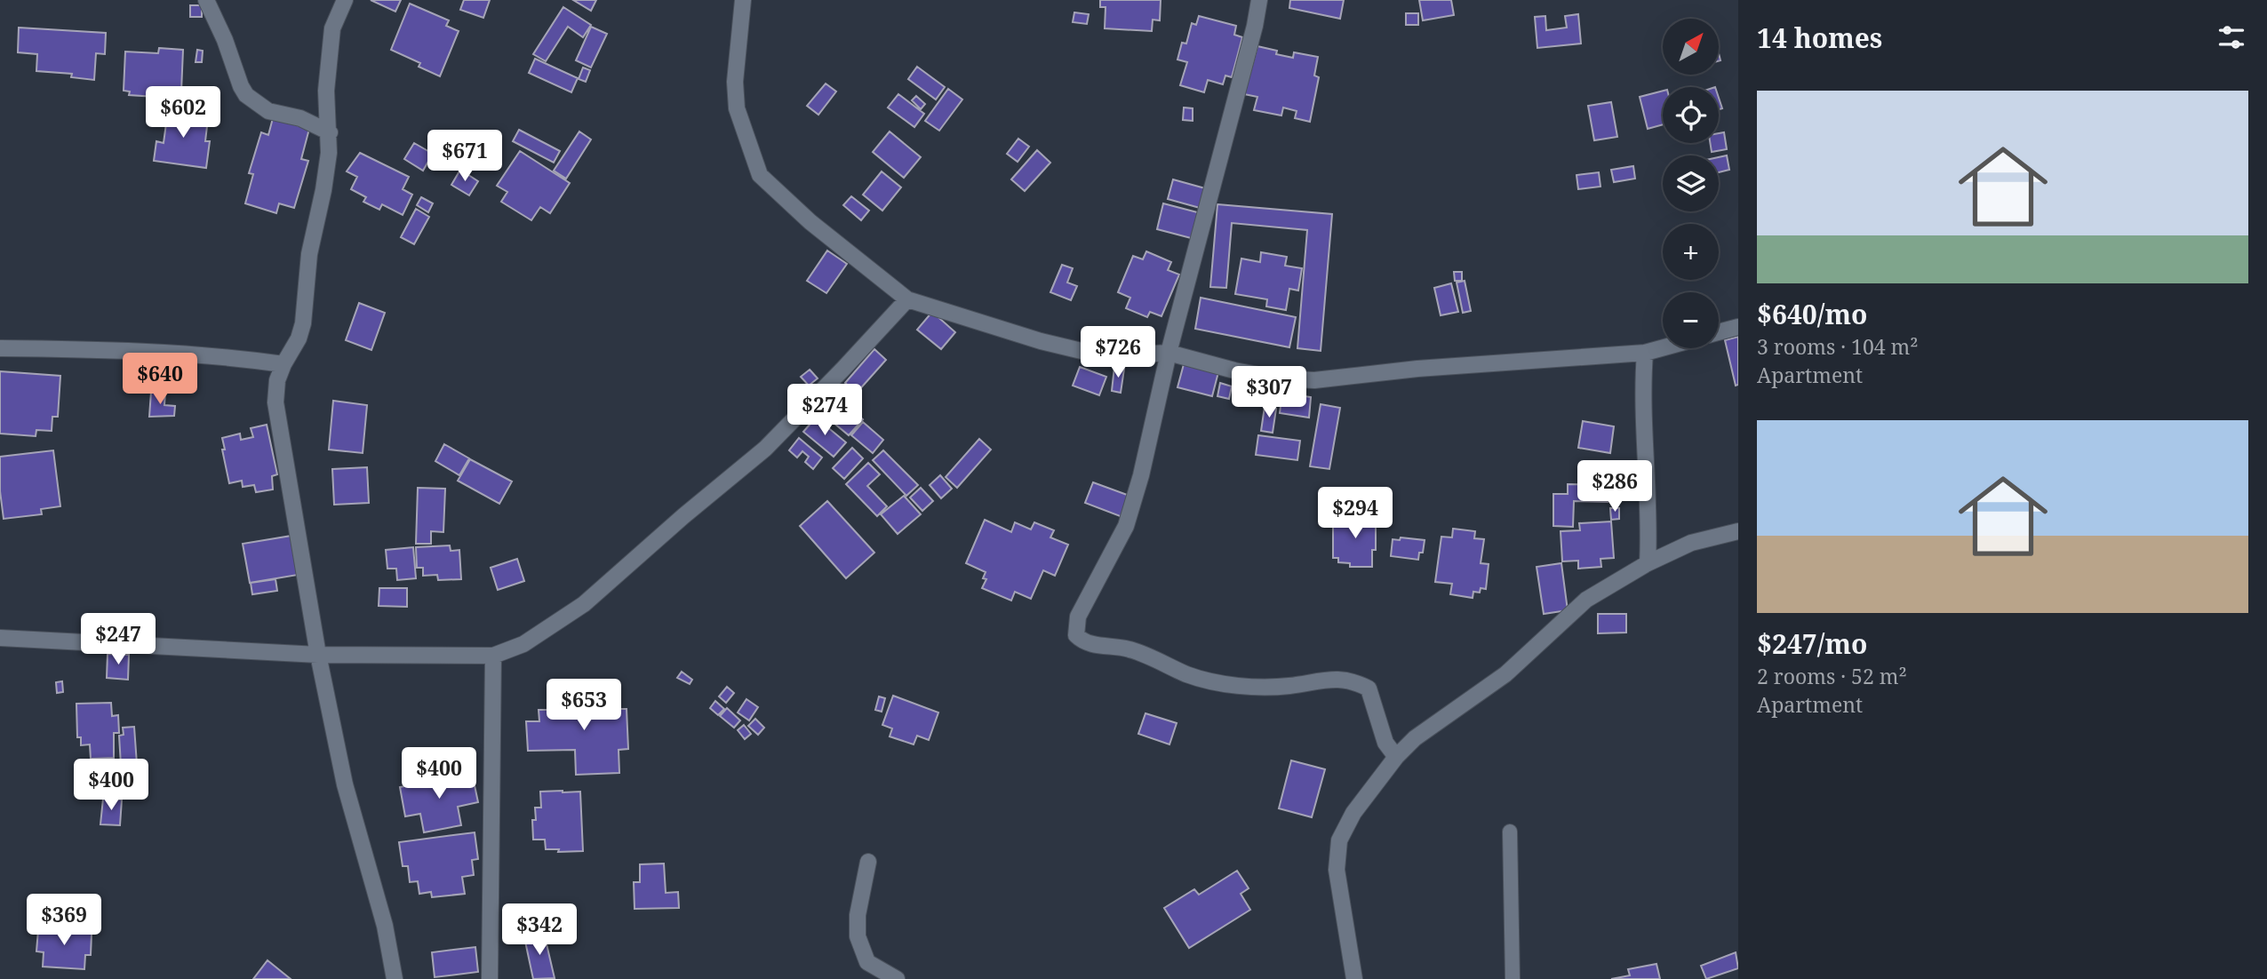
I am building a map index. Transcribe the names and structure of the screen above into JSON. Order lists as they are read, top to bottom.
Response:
{
  "north": "top right",
  "page": {
    "heading": "14 homes",
    "map_buttons": ["+", "−"],
    "list": [
      {
        "name": "$640/mo",
        "note": "3 rooms · 104 m² · Apartment"
      },
      {
        "name": "$247/mo",
        "note": "2 rooms · 52 m² · Apartment"
      }
    ],
    "price": [
      "$602",
      "$671",
      "$726",
      "$640",
      "$307",
      "$274",
      "$286",
      "$294",
      "$247",
      "$653",
      "$400",
      "$400",
      "$369",
      "$342"
    ]
  }
}
